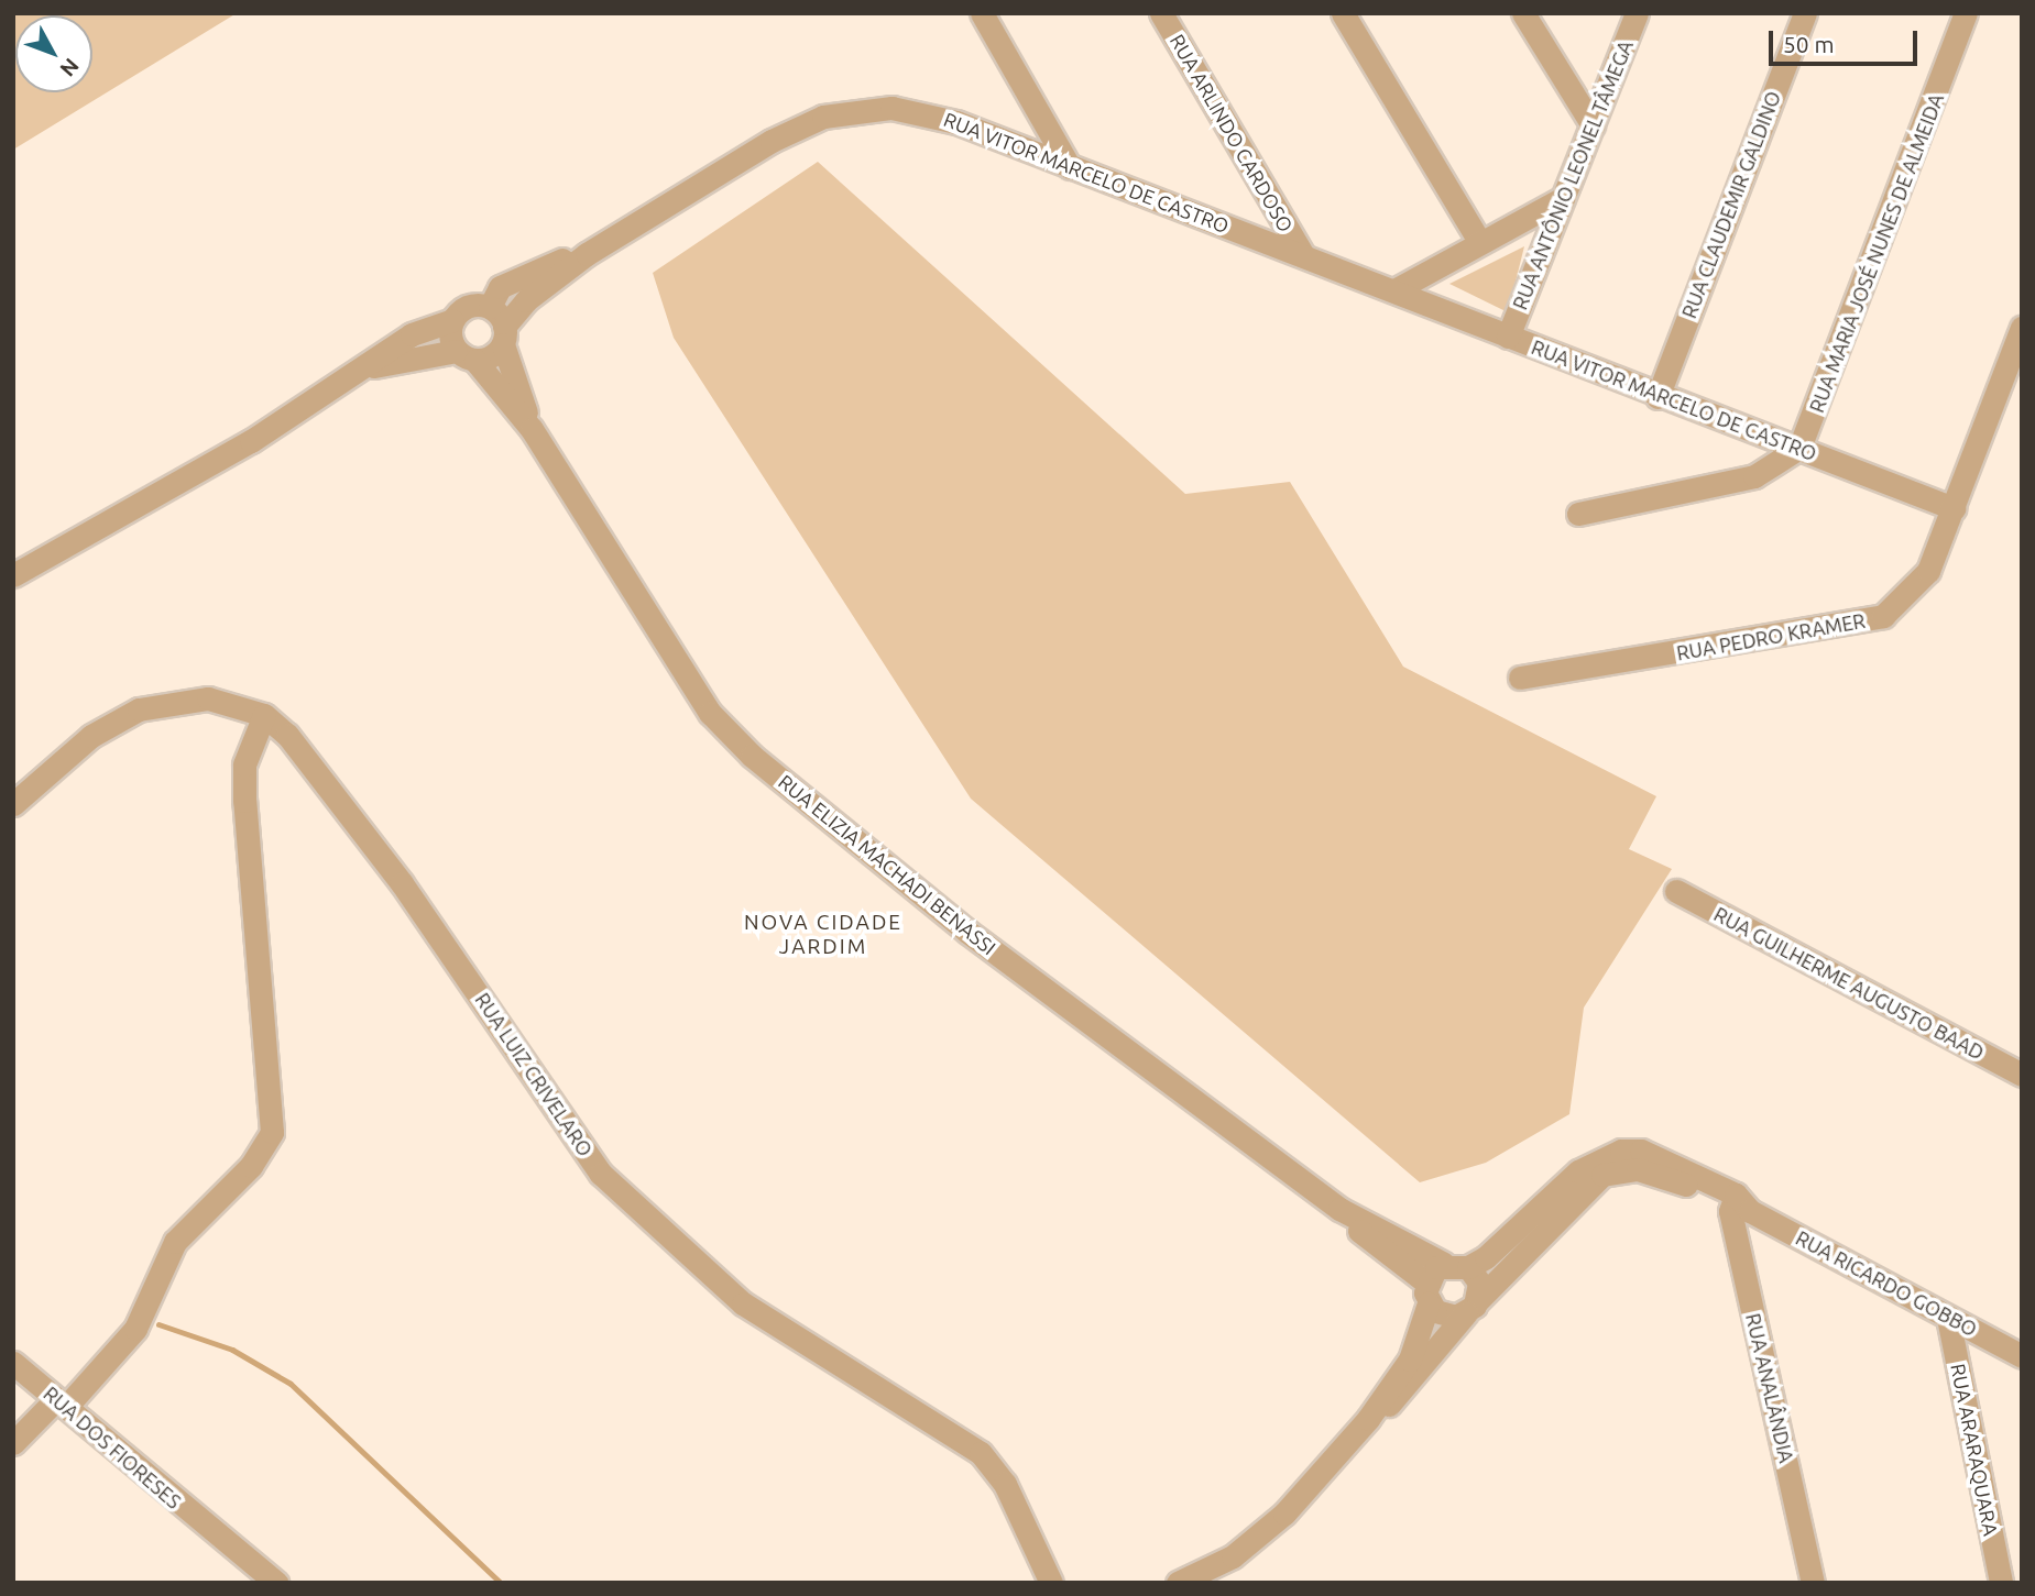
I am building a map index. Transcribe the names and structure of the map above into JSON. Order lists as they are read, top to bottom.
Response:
{
  "streets": {
    "street": [
      "RUA ARLINDO CARDOSO",
      "RUA VITOR MARCELO DE CASTRO",
      "RUA ANTÔNIO LEONEL TÂMEGA",
      "RUA CLAUDEMIR GALDINO",
      "RUA MARIA JOSÉ NUNES DE ALMEIDA",
      "RUA PEDRO KRAMER",
      "RUA ELIZIA MACHADI BENASSI",
      "RUA GUILHERME AUGUSTO BAAD",
      "RUA LUIZ CRIVELARO",
      "RUA RICARDO GOBBO",
      "RUA ANALÂNDIA",
      "RUA DOS FIORESES",
      "RUA ARARAQUARA"
    ]
  },
  "crossings": [
    ["RUA ARLINDO CARDOSO", "RUA VITOR MARCELO DE CASTRO"],
    ["RUA VITOR MARCELO DE CASTRO", "RUA ANTÔNIO LEONEL TÂMEGA"],
    ["RUA VITOR MARCELO DE CASTRO", "RUA CLAUDEMIR GALDINO"],
    ["RUA VITOR MARCELO DE CASTRO", "RUA MARIA JOSÉ NUNES DE ALMEIDA"],
    ["RUA VITOR MARCELO DE CASTRO", "RUA PEDRO KRAMER"],
    ["RUA RICARDO GOBBO", "RUA ANALÂNDIA"],
    ["RUA RICARDO GOBBO", "RUA ARARAQUARA"]
  ],
  "districts": ["NOVA CIDADE JARDIM"],
  "scale_bar": "50 m",
  "north": "bottom right"
}
